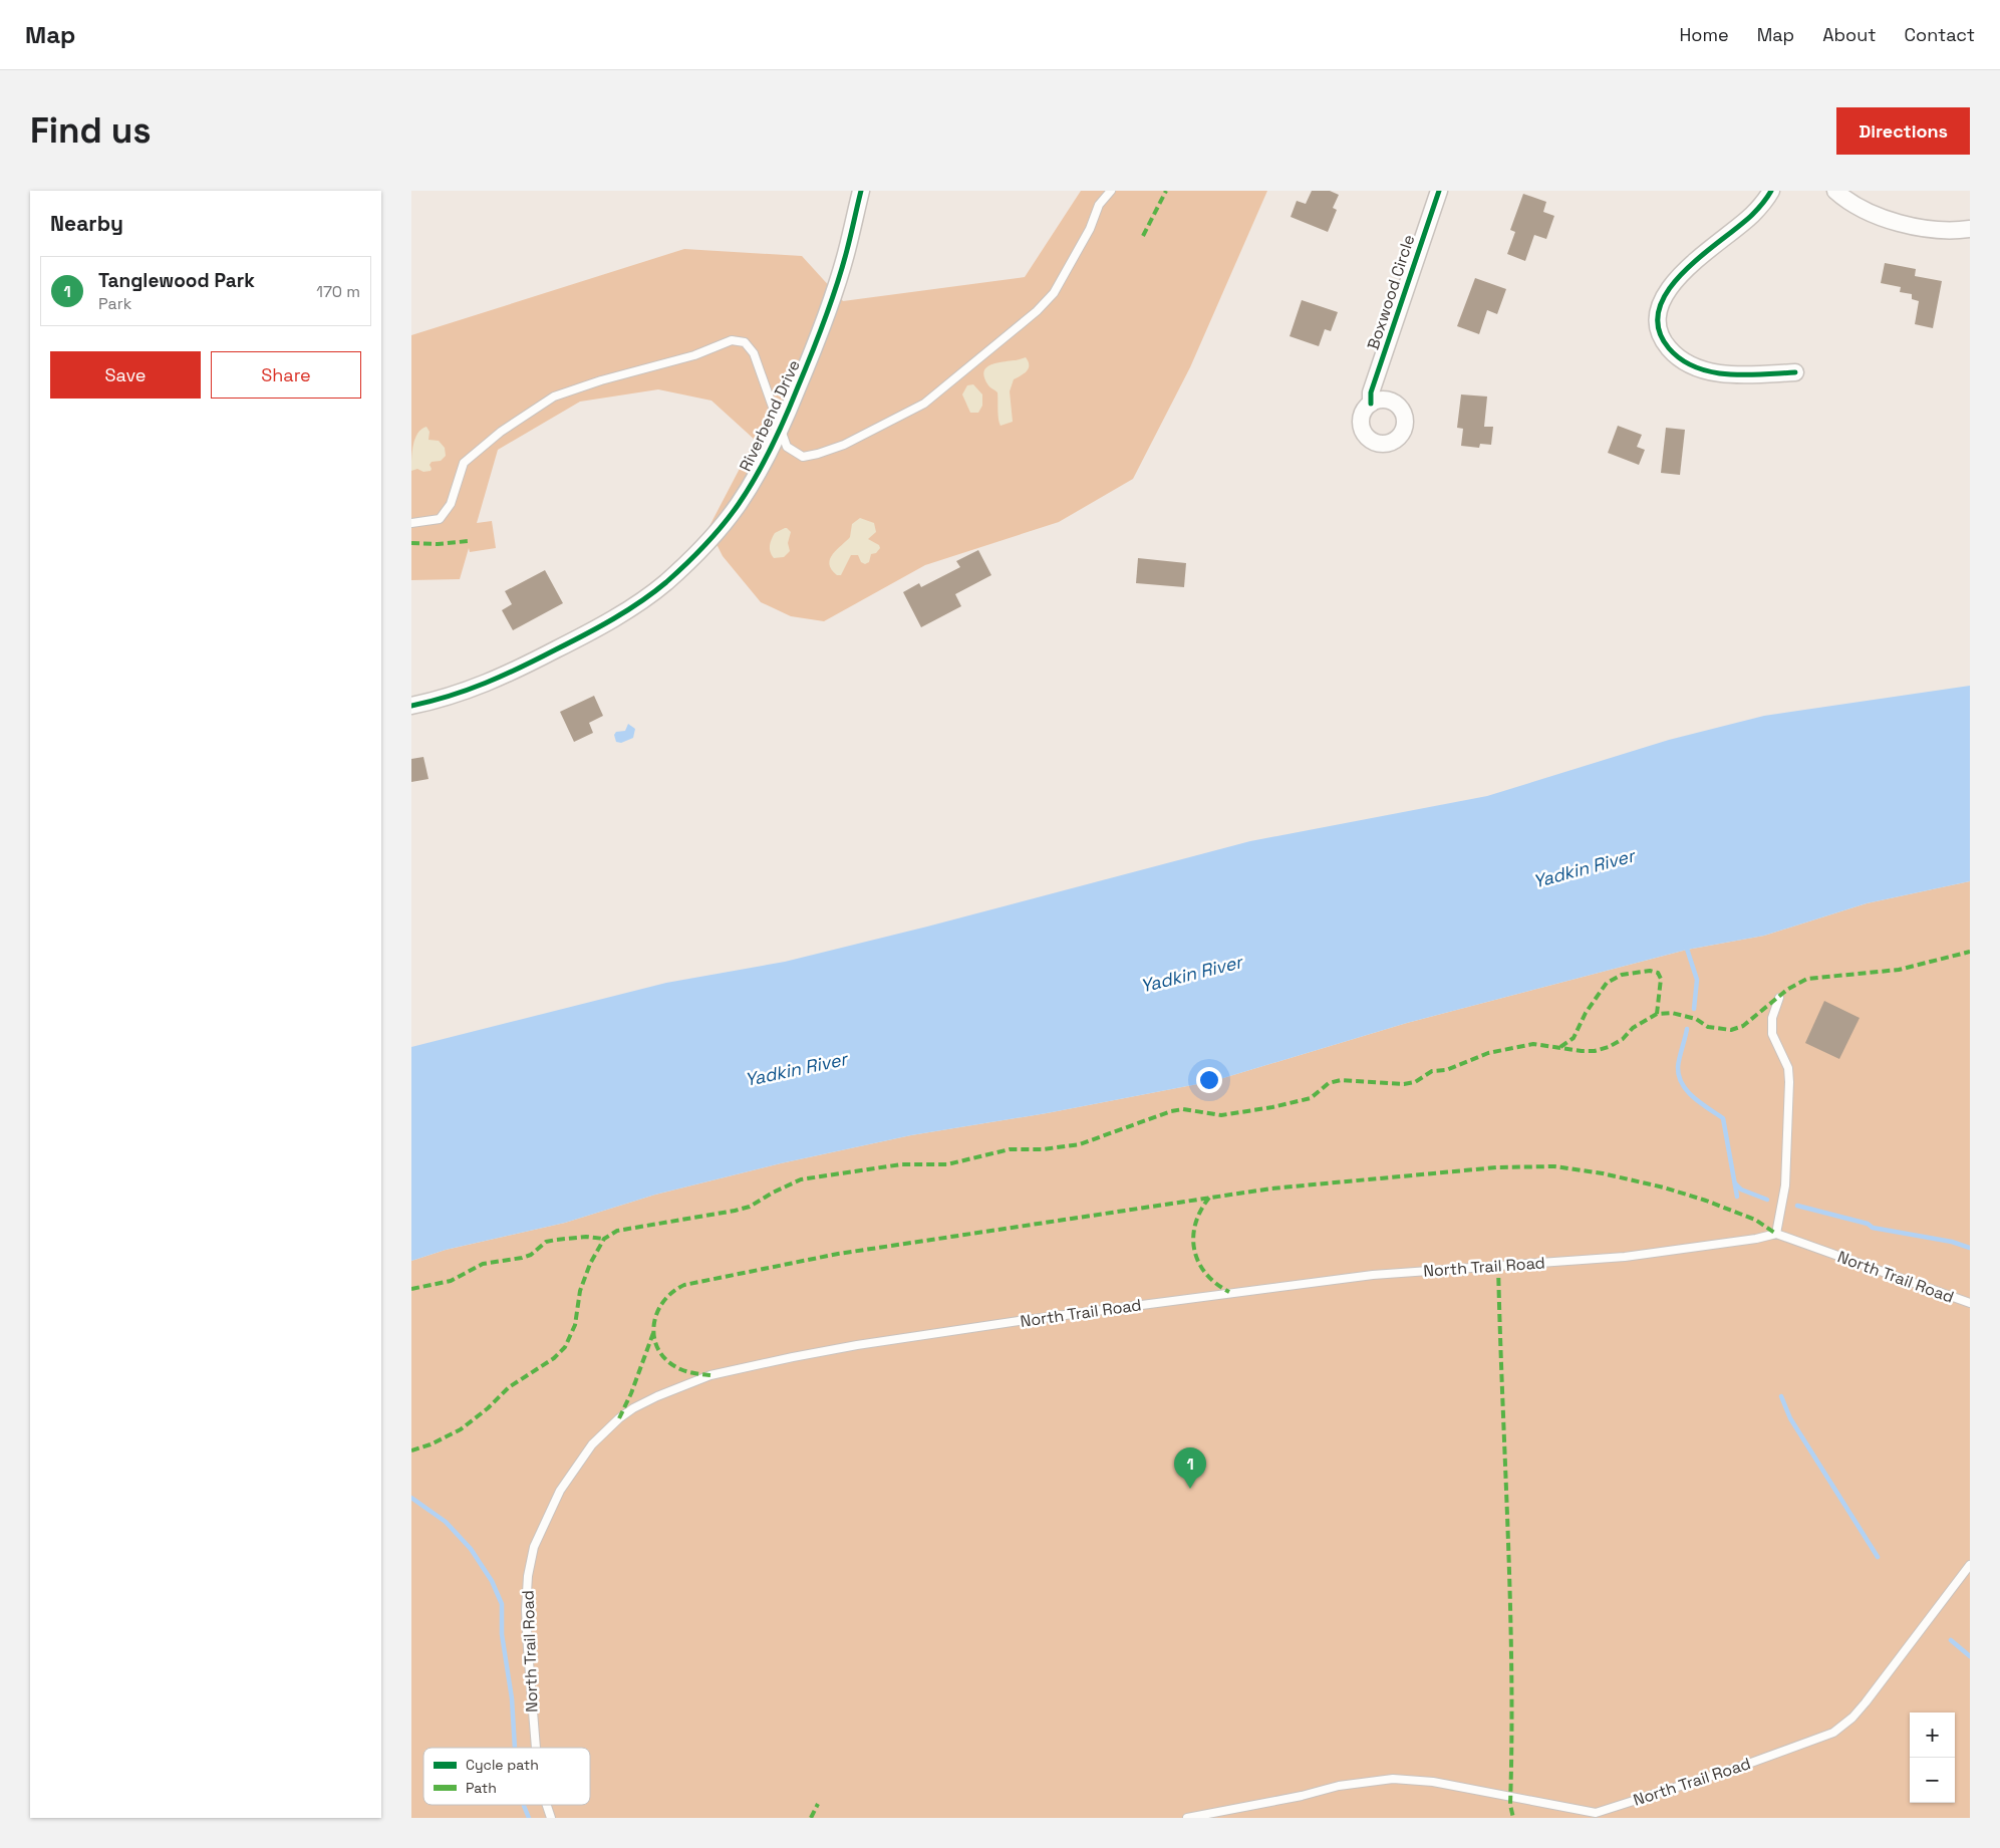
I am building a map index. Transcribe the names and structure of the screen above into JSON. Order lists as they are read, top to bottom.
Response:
{
  "streets": {
    "street": ["Boxwood Circle", "Riverbend Drive"],
    "lane": ["North Trail Road"]
  },
  "water": ["Yadkin River"],
  "legend": ["Cycle path", "Path"],
  "page": {
    "header": "Map",
    "nav": [
      "Home",
      "Map",
      "About",
      "Contact"
    ],
    "buttons": [
      "Directions",
      ["Save", "Share"]
    ],
    "title": "Find us",
    "heading": "Nearby",
    "list": [
      {
        "mark": "1",
        "name": "Tanglewood Park",
        "note": "Park",
        "value": "170 m"
      }
    ],
    "pins": "1",
    "map_buttons": ["+", "−"]
  }
}
